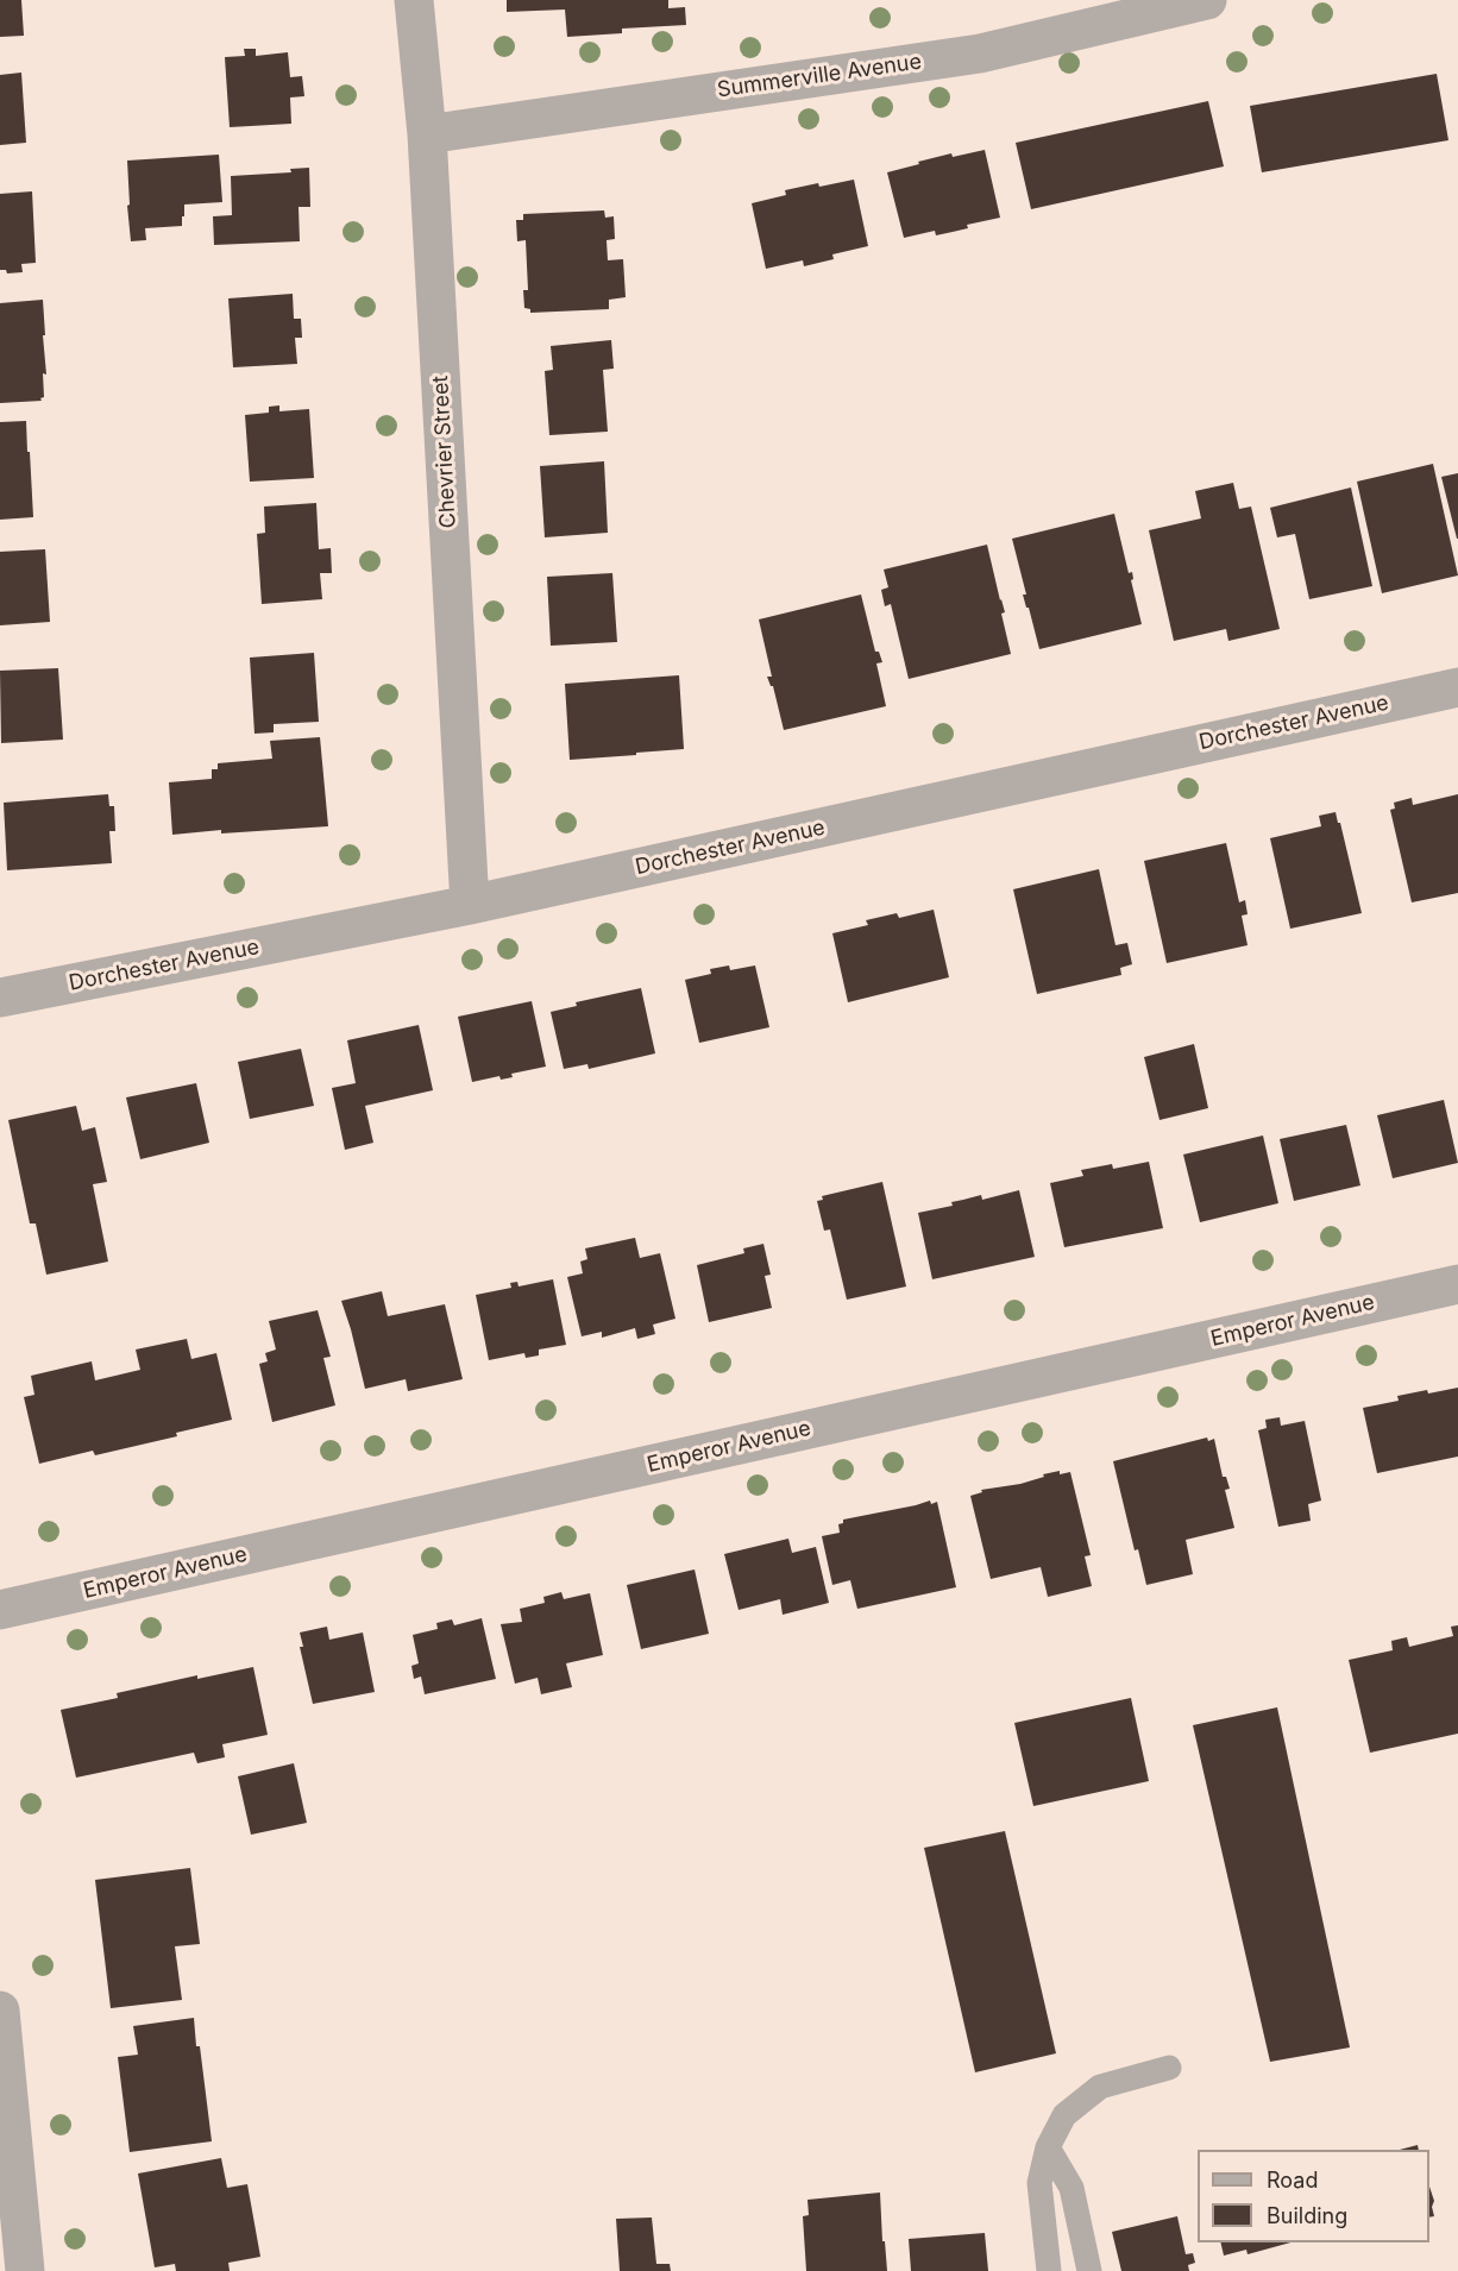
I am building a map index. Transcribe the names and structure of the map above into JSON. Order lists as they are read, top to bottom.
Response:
{
  "streets": {
    "street": [
      "Summerville Avenue",
      "Chevrier Street",
      "Dorchester Avenue",
      "Emperor Avenue"
    ]
  },
  "crossings": [
    ["Summerville Avenue", "Chevrier Street"],
    ["Chevrier Street", "Dorchester Avenue"]
  ],
  "legend": ["Road", "Building"]
}
